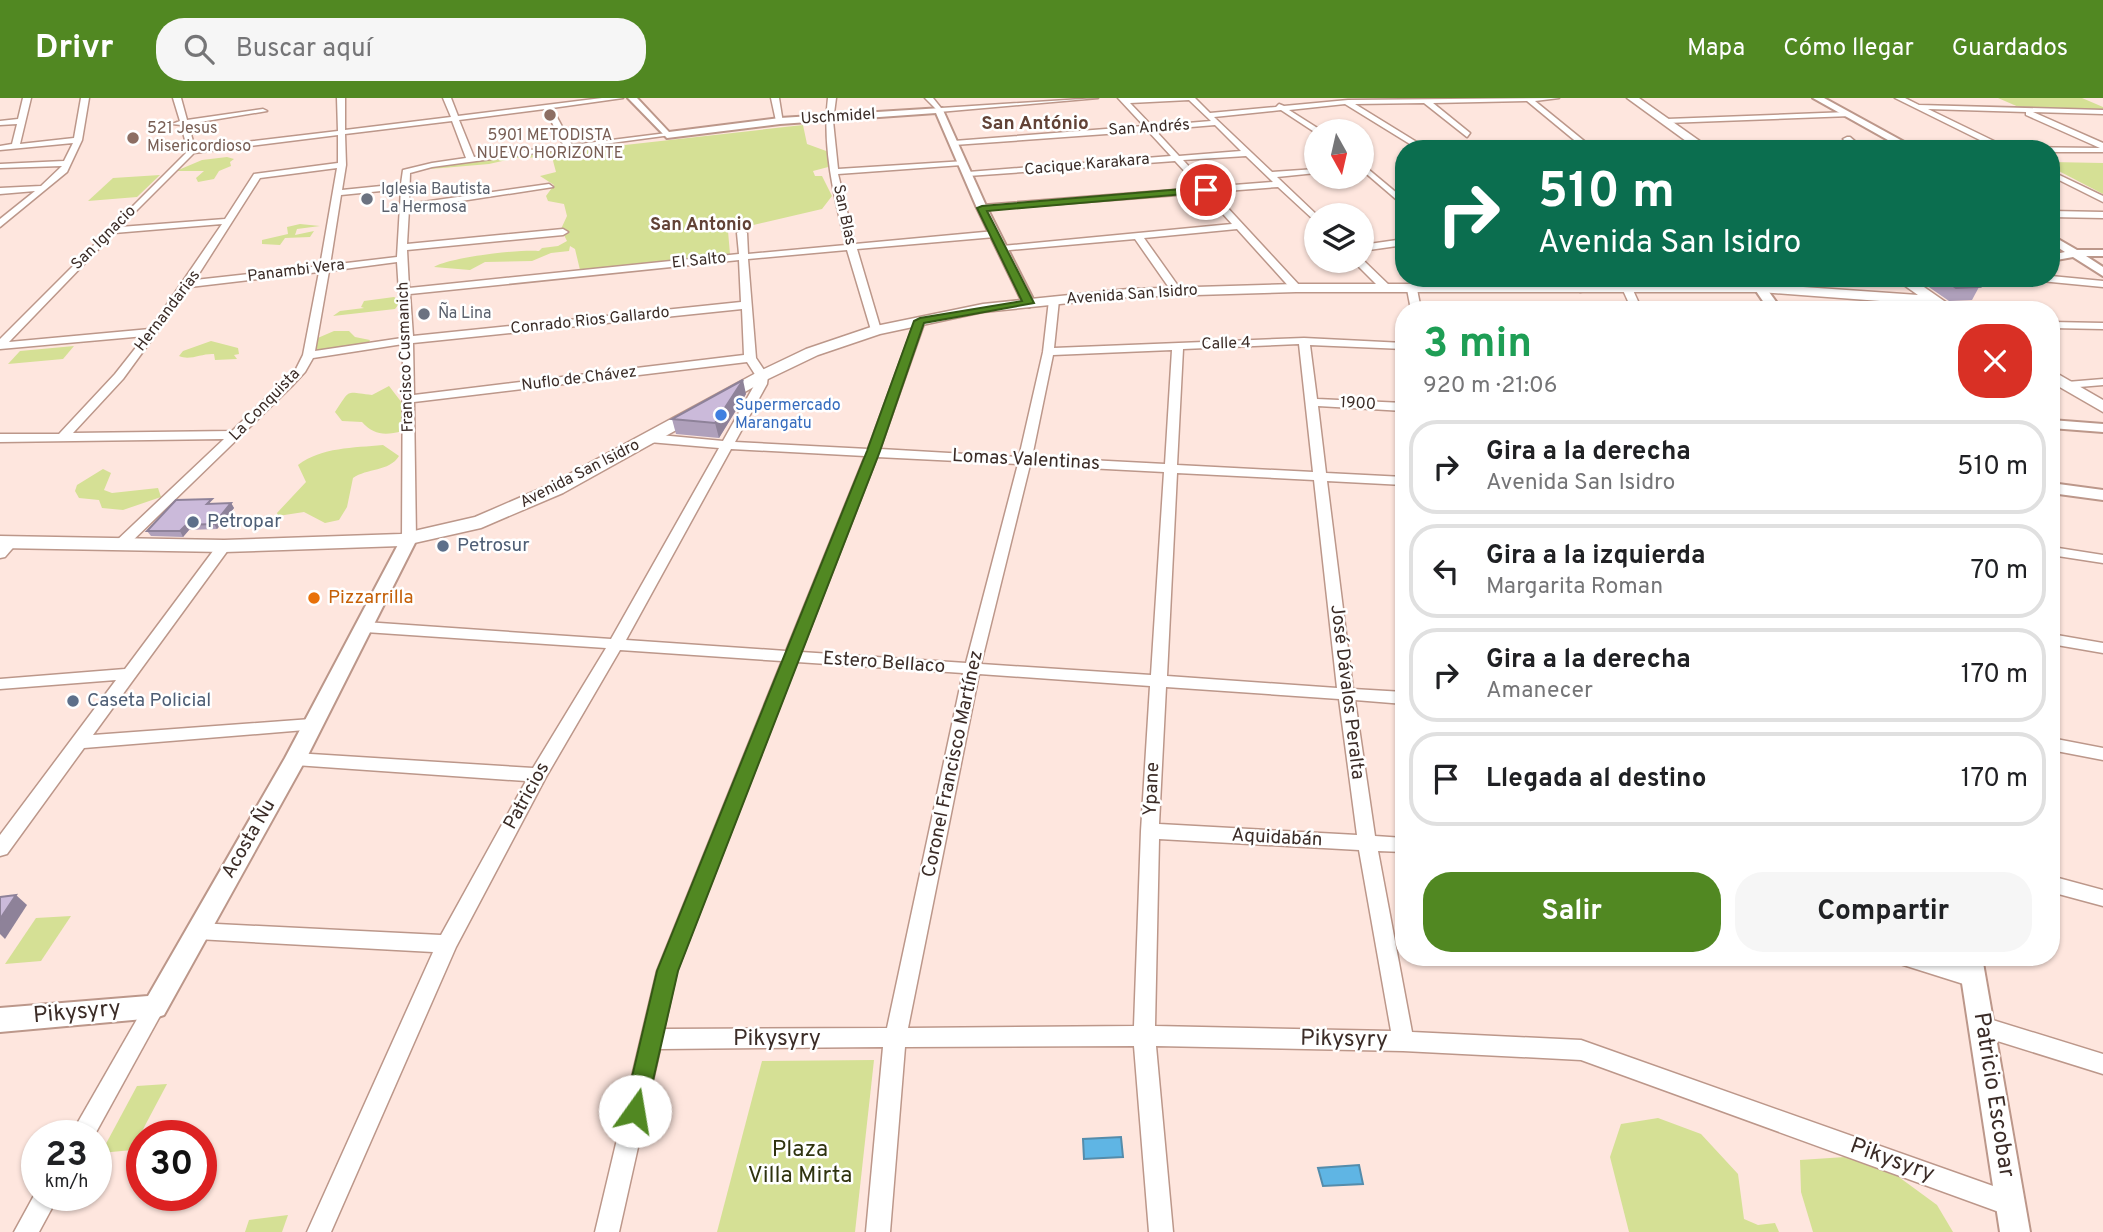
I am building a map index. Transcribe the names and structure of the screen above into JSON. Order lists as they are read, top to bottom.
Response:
{
  "streets": {
    "main road": ["Avenida San Isidro"],
    "street": [
      "Uschmidel",
      "San Andrés",
      "Cacique Karakara",
      "San Blas",
      "San Ignacio",
      "El Salto",
      "Panambi Vera",
      "Hernandarias",
      "Conrado Rios Gallardo",
      "Calle 4",
      "Francisco Cusmanich",
      "Nuflo de Chávez",
      "1900",
      "La Conquista",
      "Lomas Valentinas",
      "Estero Bellaco",
      "José Dávalos Peralta",
      "Coronel Francisco Martínez",
      "Ypane",
      "Patricios",
      "Aquidabán",
      "Acosta Ñu",
      "Pikysyry",
      "Patricio Escobar"
    ]
  },
  "crossings": [
    ["Uschmidel", "San Blas"],
    ["San Blas", "El Salto"],
    ["San Blas", "Avenida San Isidro"],
    ["El Salto", "Francisco Cusmanich"],
    ["Panambi Vera", "Hernandarias"],
    ["Panambi Vera", "Francisco Cusmanich"],
    ["Panambi Vera", "La Conquista"],
    ["Avenida San Isidro", "Francisco Cusmanich"],
    ["Avenida San Isidro", "La Conquista"],
    ["Avenida San Isidro", "Lomas Valentinas"],
    ["Avenida San Isidro", "Coronel Francisco Martínez"],
    ["Avenida San Isidro", "Patricios"],
    ["Avenida San Isidro", "Acosta Ñu"],
    ["Hernandarias", "La Conquista"],
    ["Conrado Rios Gallardo", "Francisco Cusmanich"],
    ["Conrado Rios Gallardo", "La Conquista"],
    ["Calle 4", "José Dávalos Peralta"],
    ["Calle 4", "Coronel Francisco Martínez"],
    ["Calle 4", "Ypane"],
    ["Francisco Cusmanich", "Nuflo de Chávez"],
    ["Francisco Cusmanich", "Acosta Ñu"],
    ["1900", "José Dávalos Peralta"],
    ["Lomas Valentinas", "José Dávalos Peralta"],
    ["Lomas Valentinas", "Coronel Francisco Martínez"],
    ["Lomas Valentinas", "Ypane"],
    ["Lomas Valentinas", "Patricios"],
    ["Estero Bellaco", "José Dávalos Peralta"],
    ["Estero Bellaco", "Coronel Francisco Martínez"],
    ["Estero Bellaco", "Ypane"],
    ["Estero Bellaco", "Patricios"],
    ["Estero Bellaco", "Acosta Ñu"],
    ["José Dávalos Peralta", "Aquidabán"],
    ["José Dávalos Peralta", "Pikysyry"],
    ["Coronel Francisco Martínez", "Pikysyry"],
    ["Ypane", "Aquidabán"],
    ["Ypane", "Pikysyry"],
    ["Acosta Ñu", "Pikysyry"],
    ["Pikysyry", "Patricio Escobar"]
  ],
  "districts": ["San António", "San Antonio"],
  "parks": ["Plaza Villa Mirta"],
  "places": [
    "5901 METODISTA NUEVO HORIZONTE",
    "521 Jesus Misericordioso",
    "Iglesia Bautista La Hermosa",
    "Ña Lina",
    "Supermercado Marangatu",
    "Petropar",
    "Petrosur",
    "Pizzarrilla",
    "Caseta Policial"
  ],
  "north": "bottom",
  "page": {
    "header": "Drivr",
    "search": "Buscar aquí",
    "nav": ["Mapa", "Cómo llegar", "Guardados"],
    "turn": ["510 m", "Avenida San Isidro"],
    "heading": ["3 min", "920 m · 21:06"],
    "list": [
      {
        "name": "Gira a la derecha",
        "note": "Avenida San Isidro",
        "value": "510 m"
      },
      {
        "name": "Gira a la izquierda",
        "note": "Margarita Roman",
        "value": "70 m"
      },
      {
        "name": "Gira a la derecha",
        "note": "Amanecer",
        "value": "170 m"
      },
      {
        "name": "Llegada al destino",
        "value": "170 m"
      }
    ],
    "buttons": ["Salir", "Compartir"],
    "speed": "23 km/h",
    "limit": "30"
  }
}
